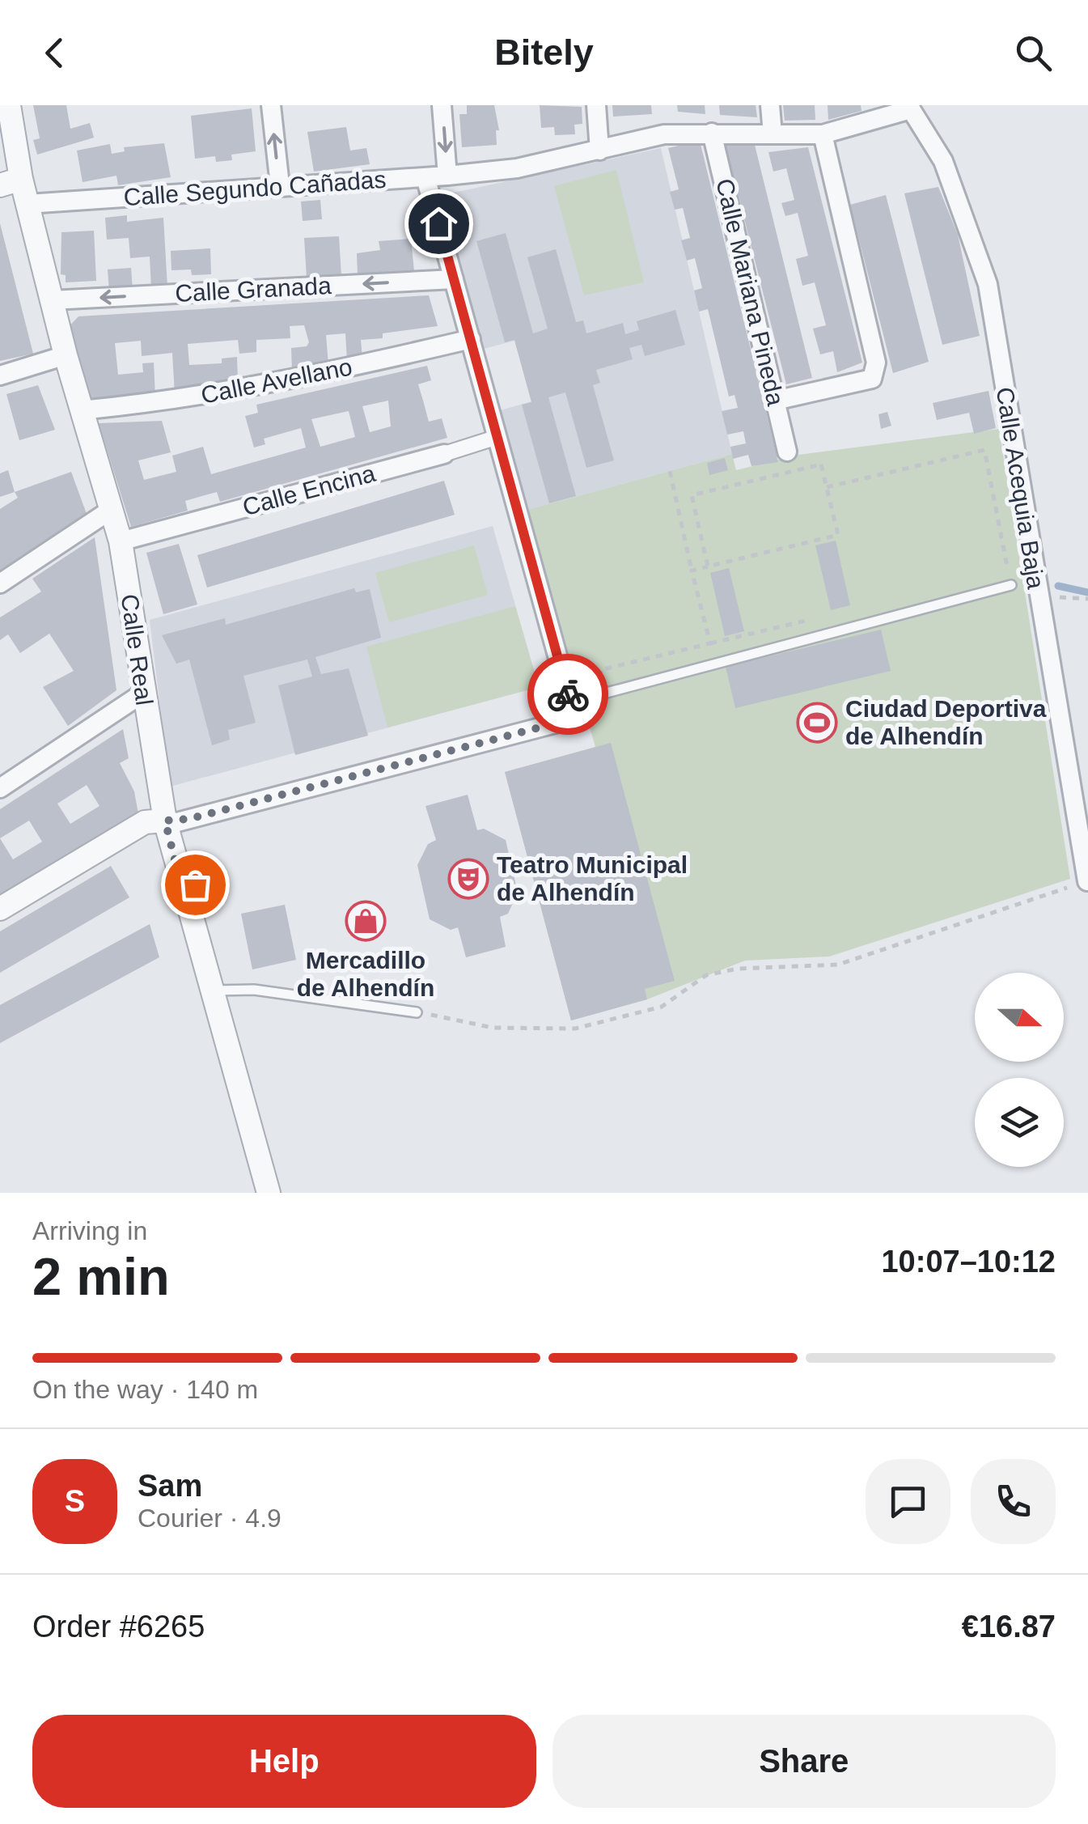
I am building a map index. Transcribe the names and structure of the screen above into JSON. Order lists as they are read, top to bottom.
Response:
{
  "streets": {
    "street": [
      "Calle Segundo Cañadas",
      "Calle Granada",
      "Calle Mariana Pineda",
      "Calle Avellano",
      "Calle Acequia Baja",
      "Calle Encina",
      "Calle Real"
    ]
  },
  "crossings": [
    ["Calle Segundo Cañadas", "Calle Mariana Pineda"],
    ["Calle Segundo Cañadas", "Calle Acequia Baja"],
    ["Calle Segundo Cañadas", "Calle Real"],
    ["Calle Granada", "Calle Real"],
    ["Calle Avellano", "Calle Real"],
    ["Calle Encina", "Calle Real"]
  ],
  "one_way": ["Calle Granada"],
  "places": {
    "sports": ["Ciudad Deportiva de Alhendín"],
    "theatre": ["Teatro Municipal de Alhendín"],
    "shop": ["Mercadillo de Alhendín"]
  },
  "north": "right",
  "page": {
    "header": "Bitely",
    "heading": ["2 min", "Arriving in", "10:07–10:12"],
    "panel": [
      "Sam",
      "Courier · 4.9",
      "Order #6265",
      "€16.87"
    ],
    "bar": "On the way · 140 m",
    "round": "S",
    "buttons": ["Help", "Share"]
  }
}
